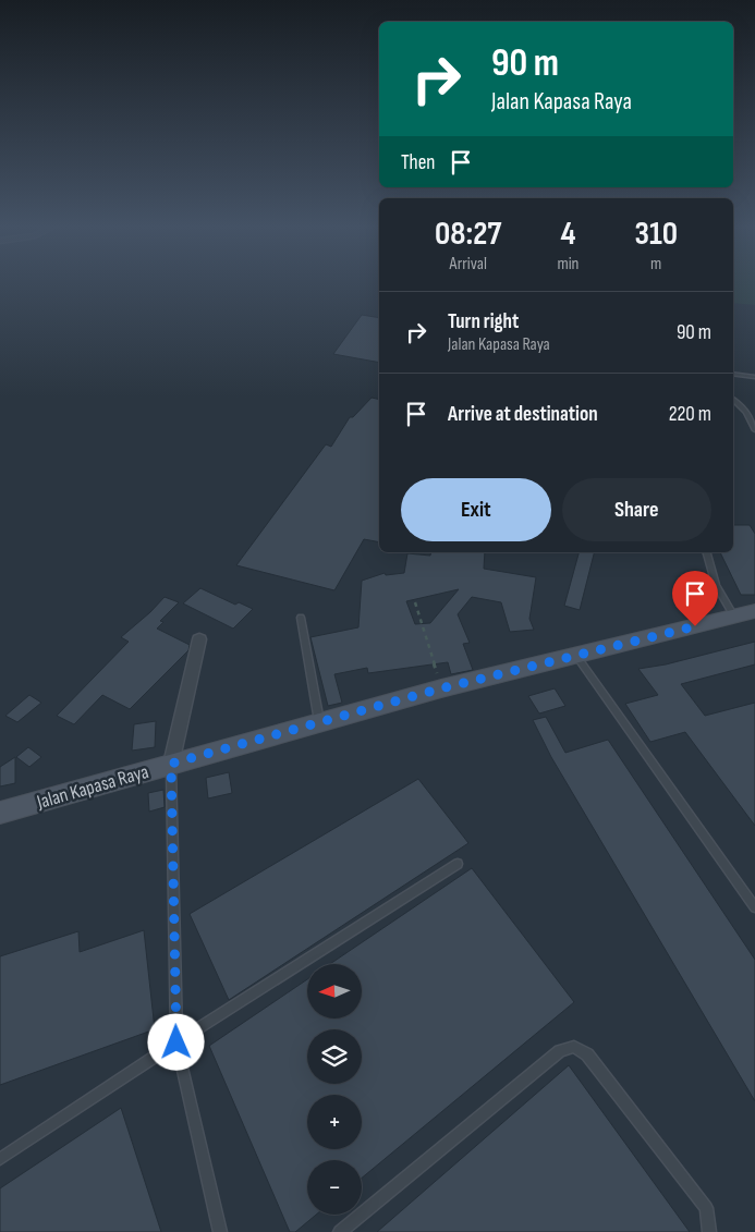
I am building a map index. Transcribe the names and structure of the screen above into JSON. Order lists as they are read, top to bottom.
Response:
{
  "streets": {
    "main road": ["Jalan Kapasa Raya"]
  },
  "north": "left",
  "page": {
    "turn": ["90 m", "Jalan Kapasa Raya"],
    "then": "Then",
    "eta": [
      "08:27",
      "Arrival",
      "4",
      "min",
      "310",
      "m"
    ],
    "list": [
      {
        "name": "Turn right",
        "note": "Jalan Kapasa Raya",
        "value": "90 m"
      },
      {
        "name": "Arrive at destination",
        "value": "220 m"
      }
    ],
    "buttons": ["Exit", "Share"],
    "map_buttons": ["+", "−"]
  }
}
